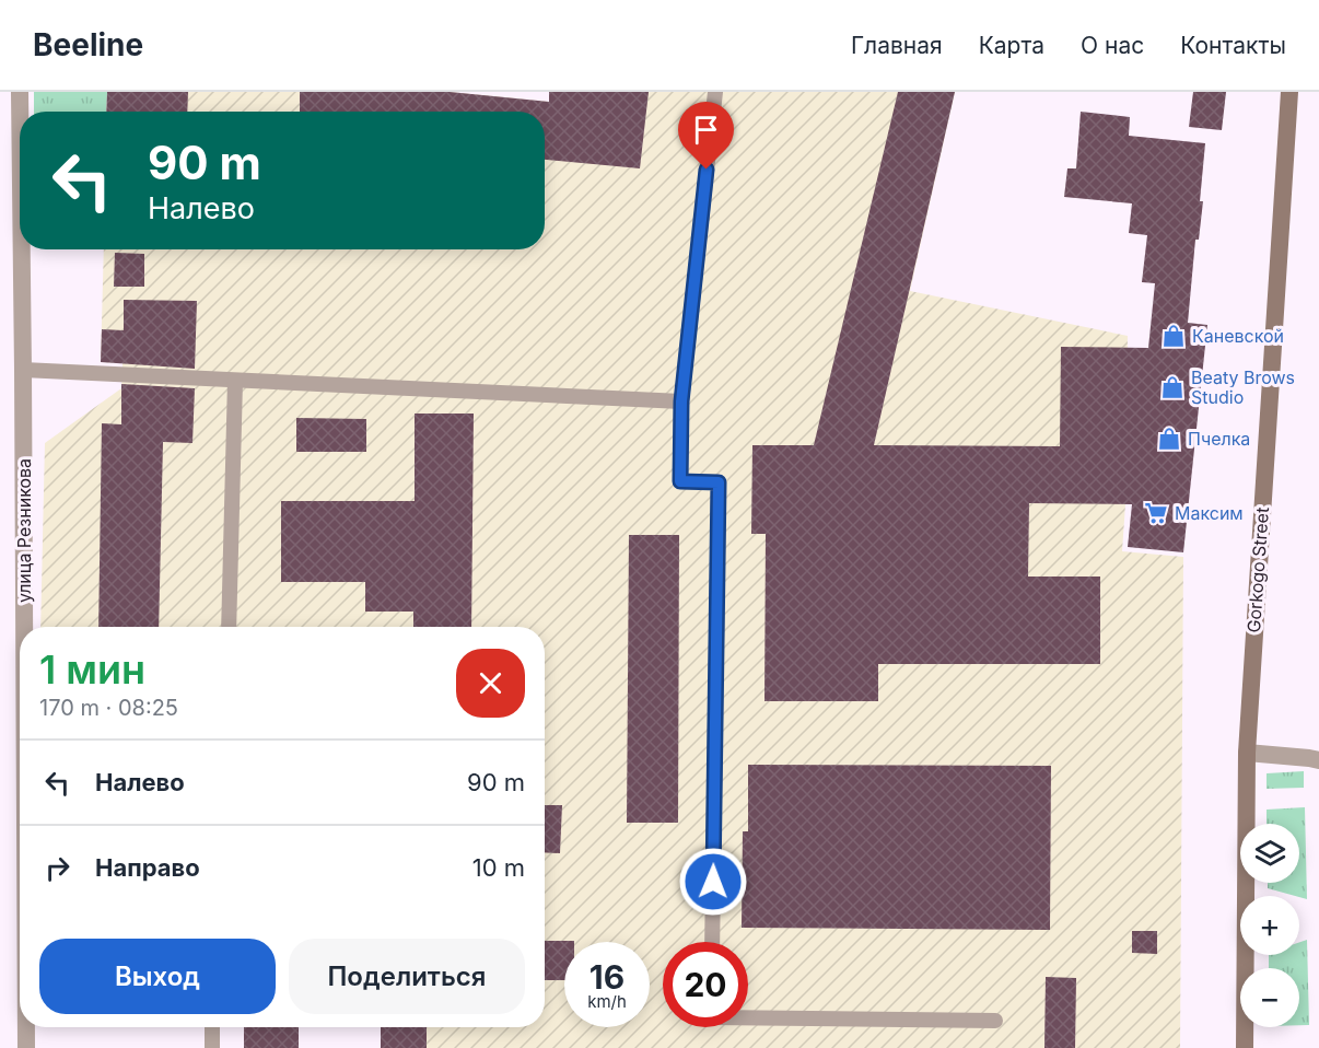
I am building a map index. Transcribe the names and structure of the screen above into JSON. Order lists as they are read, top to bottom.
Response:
{
  "streets": {
    "main road": ["Gorkogo Street"],
    "street": ["улица Резникова"]
  },
  "places": {
    "shop": ["Каневской", "Beaty Brows Studio", "Пчелка"],
    "supermarket": ["Максим"]
  },
  "page": {
    "header": "Beeline",
    "nav": [
      "Главная",
      "Карта",
      "О нас",
      "Контакты"
    ],
    "turn": ["90 m", "Налево"],
    "heading": ["1 мин", "170 m · 08:25"],
    "list": [
      {
        "name": "Налево",
        "value": "90 m"
      },
      {
        "name": "Направо",
        "value": "10 m"
      }
    ],
    "map_buttons": ["+", "−"],
    "buttons": ["Выход", "Поделиться"],
    "speed": "16 km/h",
    "limit": "20"
  }
}
